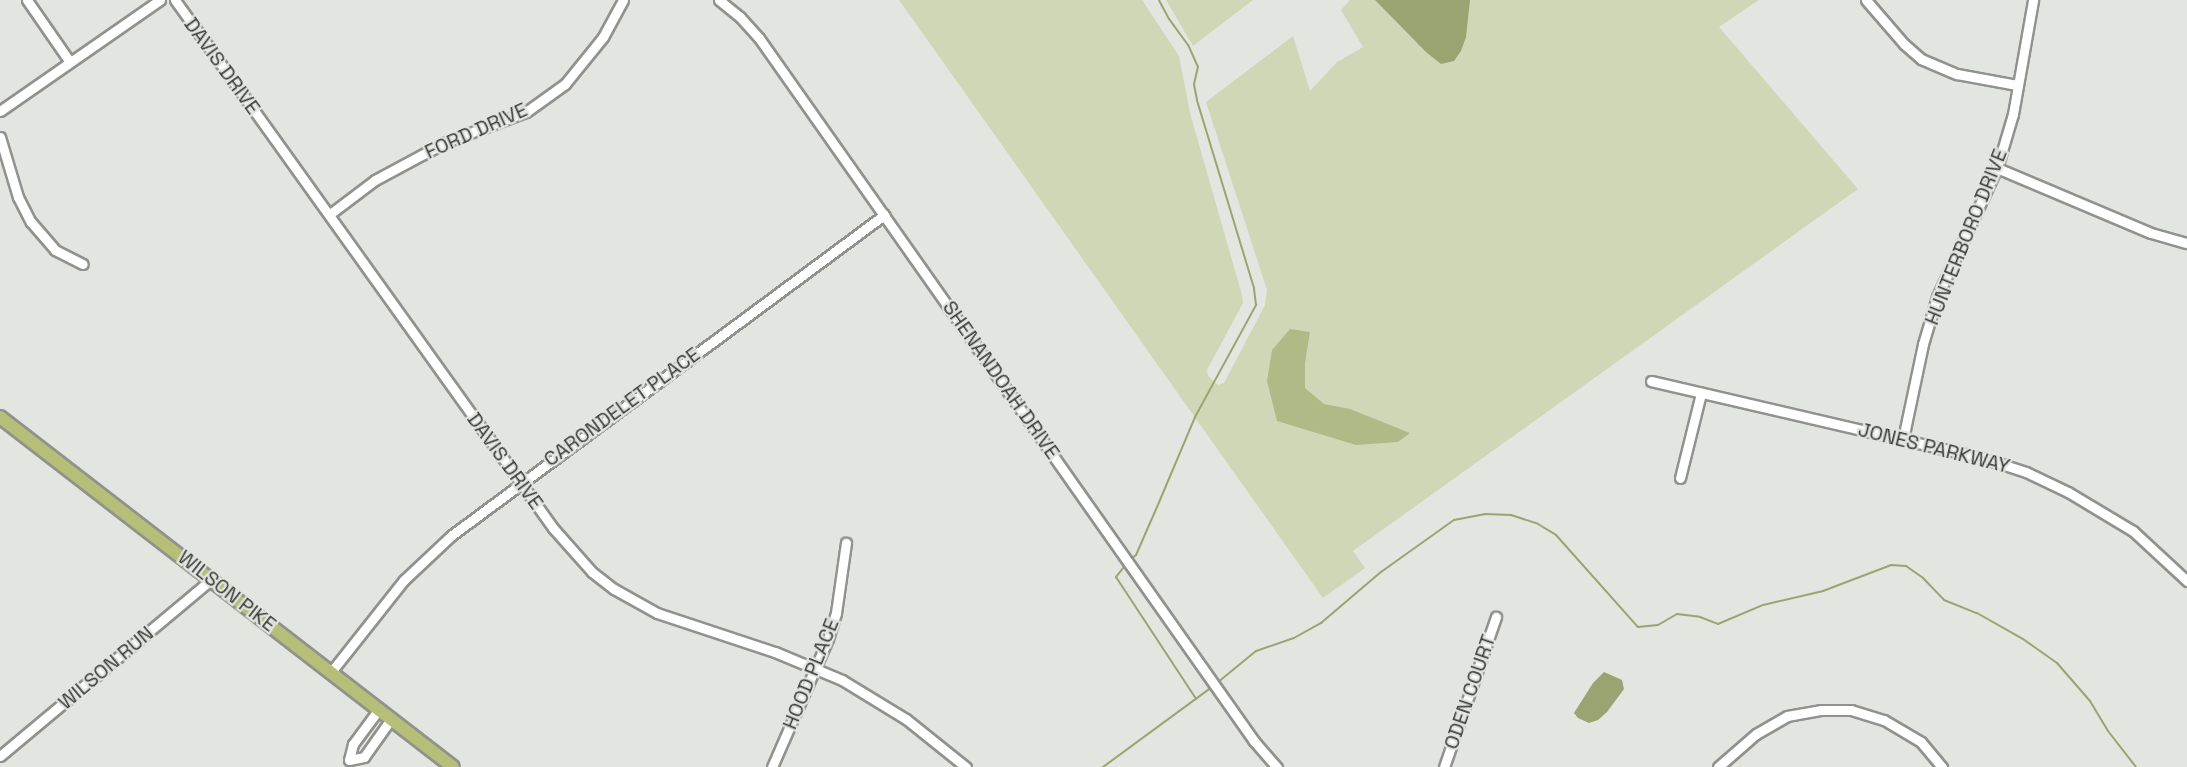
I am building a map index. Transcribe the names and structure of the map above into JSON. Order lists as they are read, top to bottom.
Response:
{
  "streets": {
    "main road": ["WILSON PIKE"],
    "street": [
      "DAVIS DRIVE",
      "FORD DRIVE",
      "HUNTERBORO DRIVE",
      "SHENANDOAH DRIVE",
      "CARONDELET PLACE",
      "JONES PARKWAY",
      "WILSON RUN",
      "HOOD PLACE",
      "ODEN COURT"
    ]
  },
  "crossings": [
    ["DAVIS DRIVE", "FORD DRIVE"],
    ["DAVIS DRIVE", "CARONDELET PLACE"],
    ["DAVIS DRIVE", "HOOD PLACE"],
    ["HUNTERBORO DRIVE", "JONES PARKWAY"],
    ["SHENANDOAH DRIVE", "CARONDELET PLACE"],
    ["CARONDELET PLACE", "WILSON PIKE"],
    ["WILSON PIKE", "WILSON RUN"]
  ]
}
